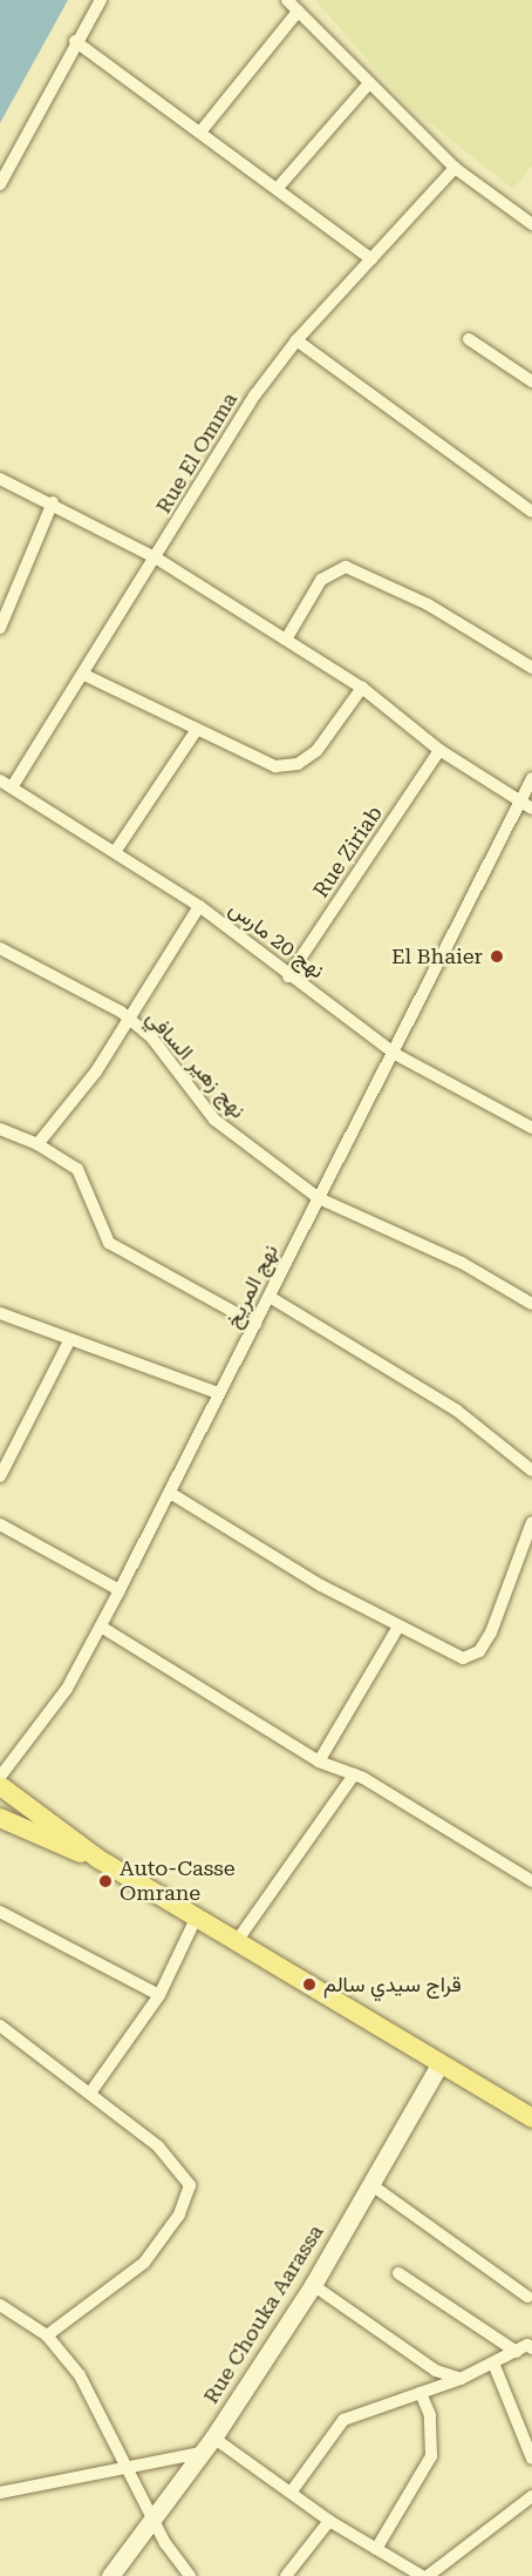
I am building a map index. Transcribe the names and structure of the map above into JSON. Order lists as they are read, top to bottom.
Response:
{
  "streets": {
    "main road": ["Rue Chouka Aarassa"],
    "street": [
      "Rue El Omma",
      "Rue Ziriab",
      "نهج 20 مارس",
      "نهج زهير السافي",
      "نهج المريخ"
    ]
  },
  "crossings": [
    ["Rue El Omma", "نهج 20 مارس"],
    ["Rue Ziriab", "نهج 20 مارس"],
    ["نهج 20 مارس", "نهج المريخ"],
    ["نهج زهير السافي", "نهج المريخ"]
  ],
  "places": ["El Bhaier", "Auto-Casse Omrane", "قراج سيدي سالم"]
}
